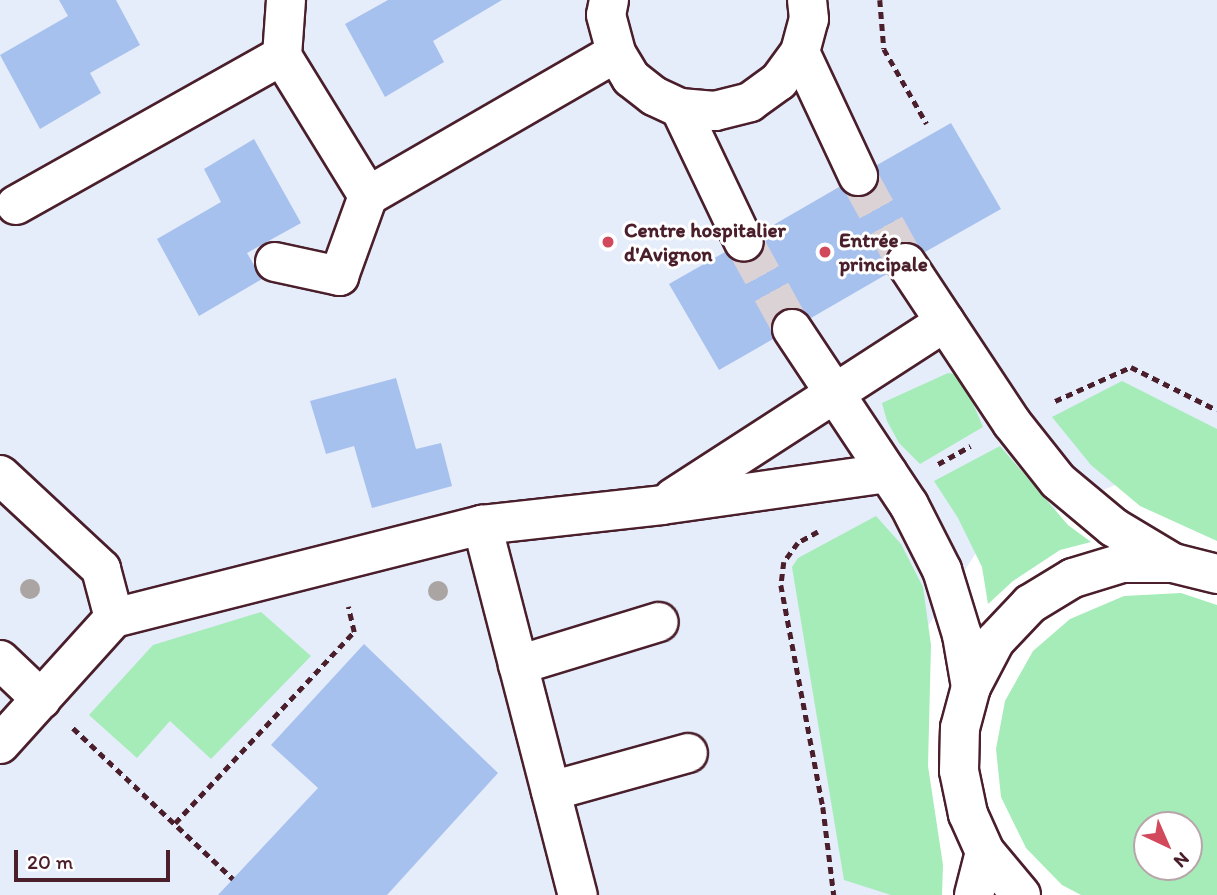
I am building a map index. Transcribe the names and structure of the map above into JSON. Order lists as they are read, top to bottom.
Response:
{
  "places": ["Centre hospitalier d'Avignon", "Entrée principale"],
  "scale_bar": "20 m",
  "north": "bottom right"
}
